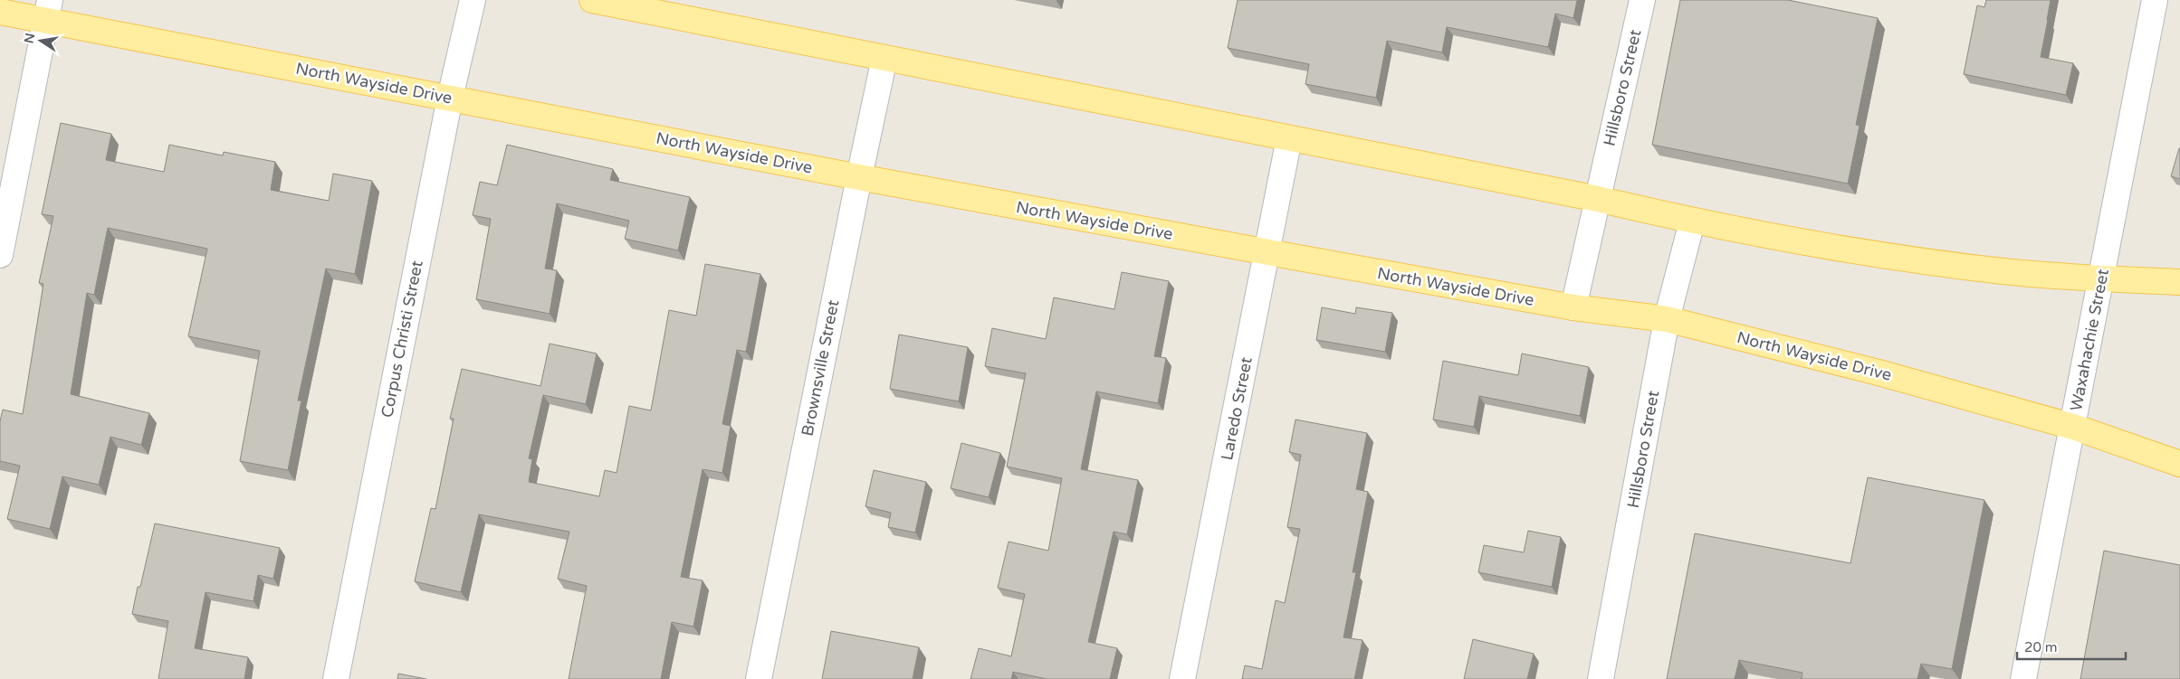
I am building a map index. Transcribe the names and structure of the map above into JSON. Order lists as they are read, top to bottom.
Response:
{
  "streets": {
    "main road": ["North Wayside Drive"],
    "street": [
      "Hillsboro Street",
      "Corpus Christi Street",
      "Waxahachie Street",
      "Brownsville Street",
      "Laredo Street"
    ]
  },
  "crossings": [
    ["North Wayside Drive", "Hillsboro Street"],
    ["North Wayside Drive", "Corpus Christi Street"],
    ["North Wayside Drive", "Waxahachie Street"],
    ["North Wayside Drive", "Brownsville Street"],
    ["North Wayside Drive", "Laredo Street"]
  ],
  "scale_bar": "20 m",
  "north": "left"
}
